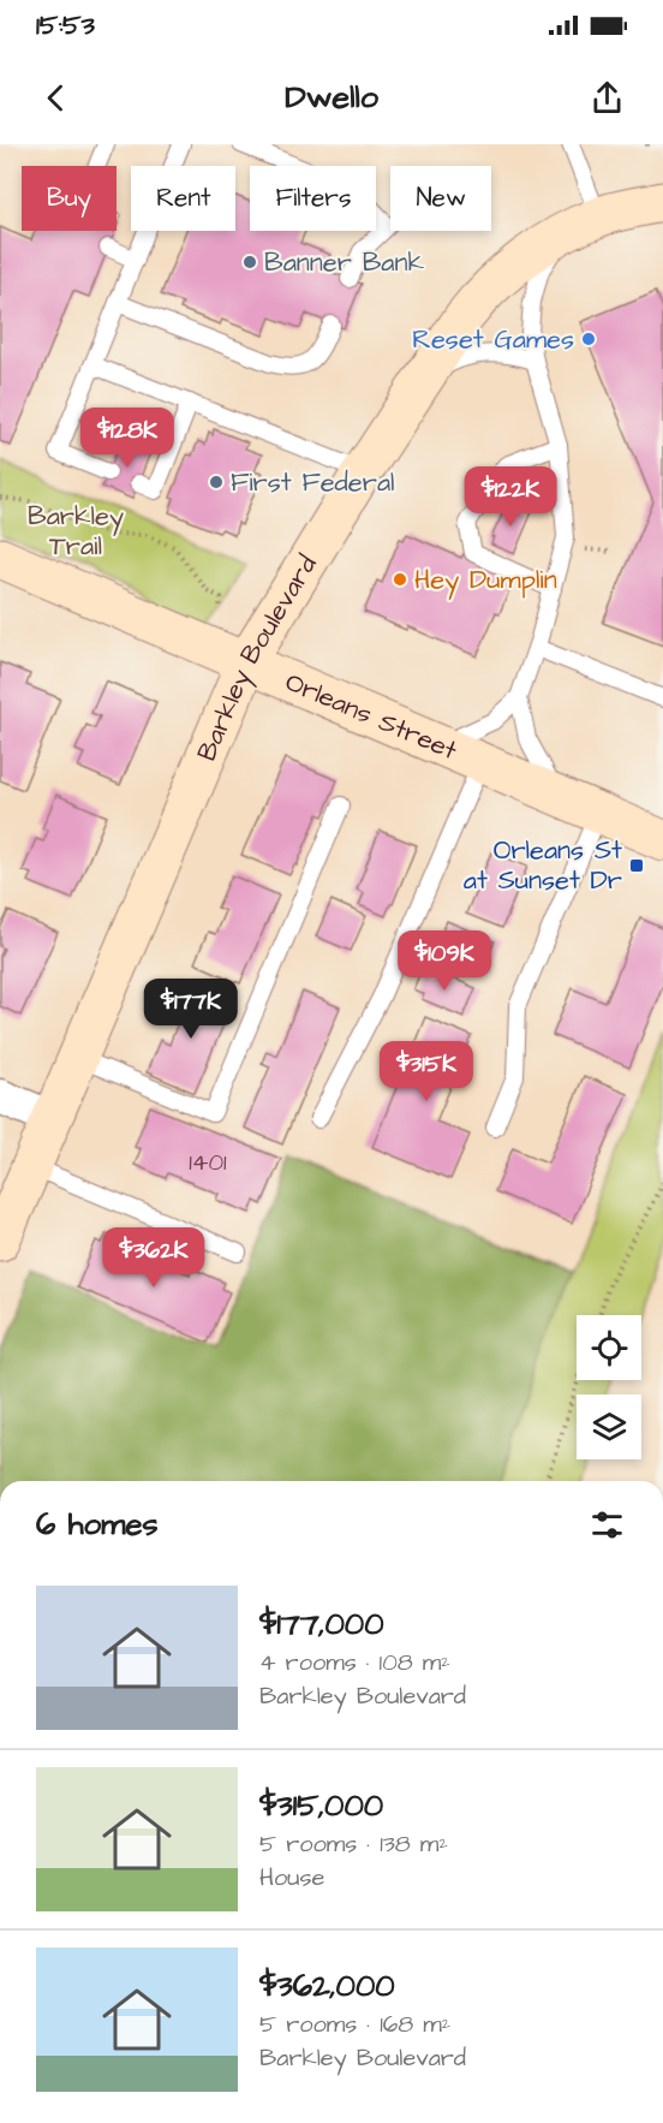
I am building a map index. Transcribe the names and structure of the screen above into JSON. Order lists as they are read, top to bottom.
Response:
{
  "streets": {
    "main road": ["Barkley Boulevard", "Orleans Street"]
  },
  "crossings": [
    ["Barkley Boulevard", "Orleans Street"]
  ],
  "parks": ["Barkley Trail"],
  "places": {
    "other": [
      "Banner Bank",
      "Reset Games",
      "First Federal",
      "Hey Dumplin"
    ],
    "transit": ["Orleans St at Sunset Dr"]
  },
  "house_numbers": ["1401"],
  "page": {
    "status": "15:53",
    "header": "Dwello",
    "chip": [
      "Buy",
      "Rent",
      "Filters",
      "New"
    ],
    "price": [
      "$128K",
      "$122K",
      "$109K",
      "$177K",
      "$315K",
      "$362K"
    ],
    "heading": "6 homes",
    "list": [
      {
        "name": "$177,000",
        "note": "4 rooms · 108 m² · Barkley Boulevard"
      },
      {
        "name": "$315,000",
        "note": "5 rooms · 138 m² · House"
      },
      {
        "name": "$362,000",
        "note": "5 rooms · 168 m² · Barkley Boulevard"
      }
    ]
  }
}
